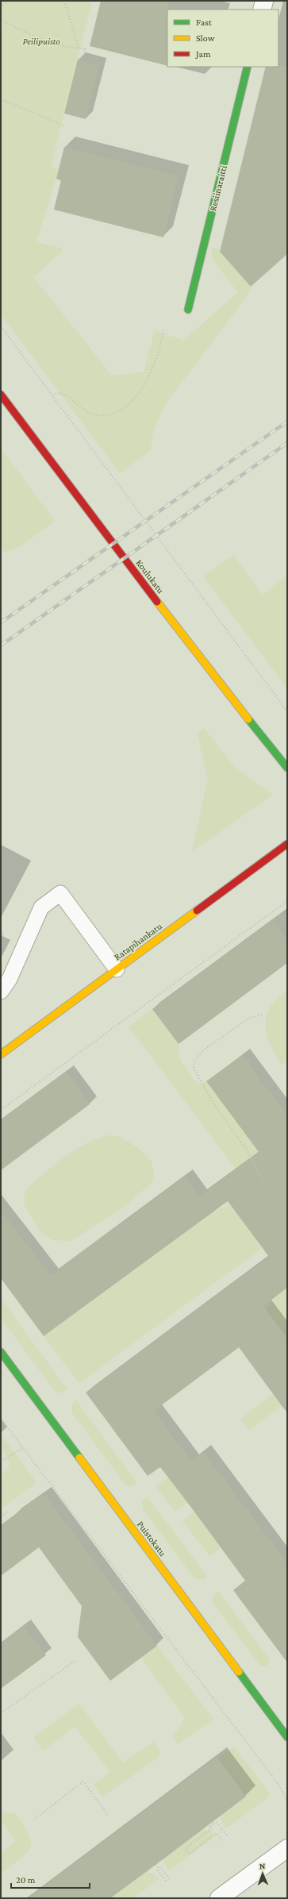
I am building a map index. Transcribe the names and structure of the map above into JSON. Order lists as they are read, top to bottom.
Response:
{
  "streets": {
    "main road": [
      "Resiinaraitti",
      "Koulukatu",
      "Ratapihankatu",
      "Puistokatu"
    ]
  },
  "parks": ["Peilipuisto"],
  "legend": ["Fast", "Slow", "Jam"],
  "scale_bar": "20 m",
  "north": "top"
}
